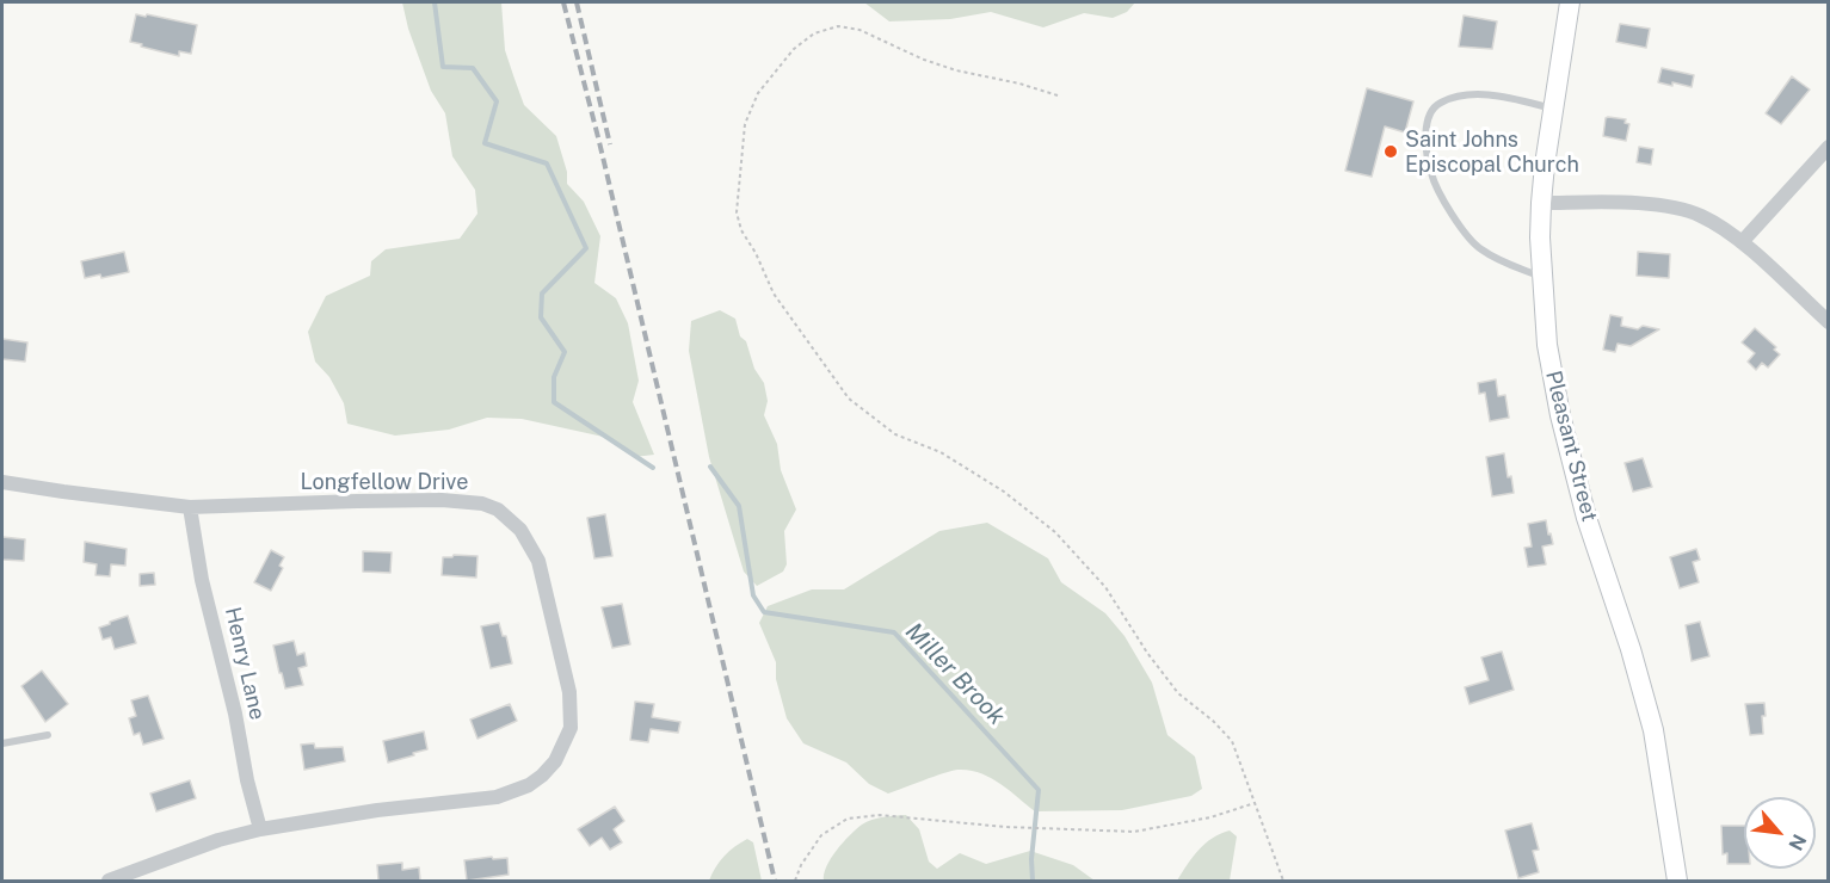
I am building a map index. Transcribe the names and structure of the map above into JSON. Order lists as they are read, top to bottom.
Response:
{
  "streets": {
    "street": ["Pleasant Street", "Longfellow Drive", "Henry Lane"]
  },
  "crossings": [
    ["Longfellow Drive", "Henry Lane"]
  ],
  "water": ["Miller Brook"],
  "places": ["Saint Johns Episcopal Church"],
  "north": "bottom right"
}
